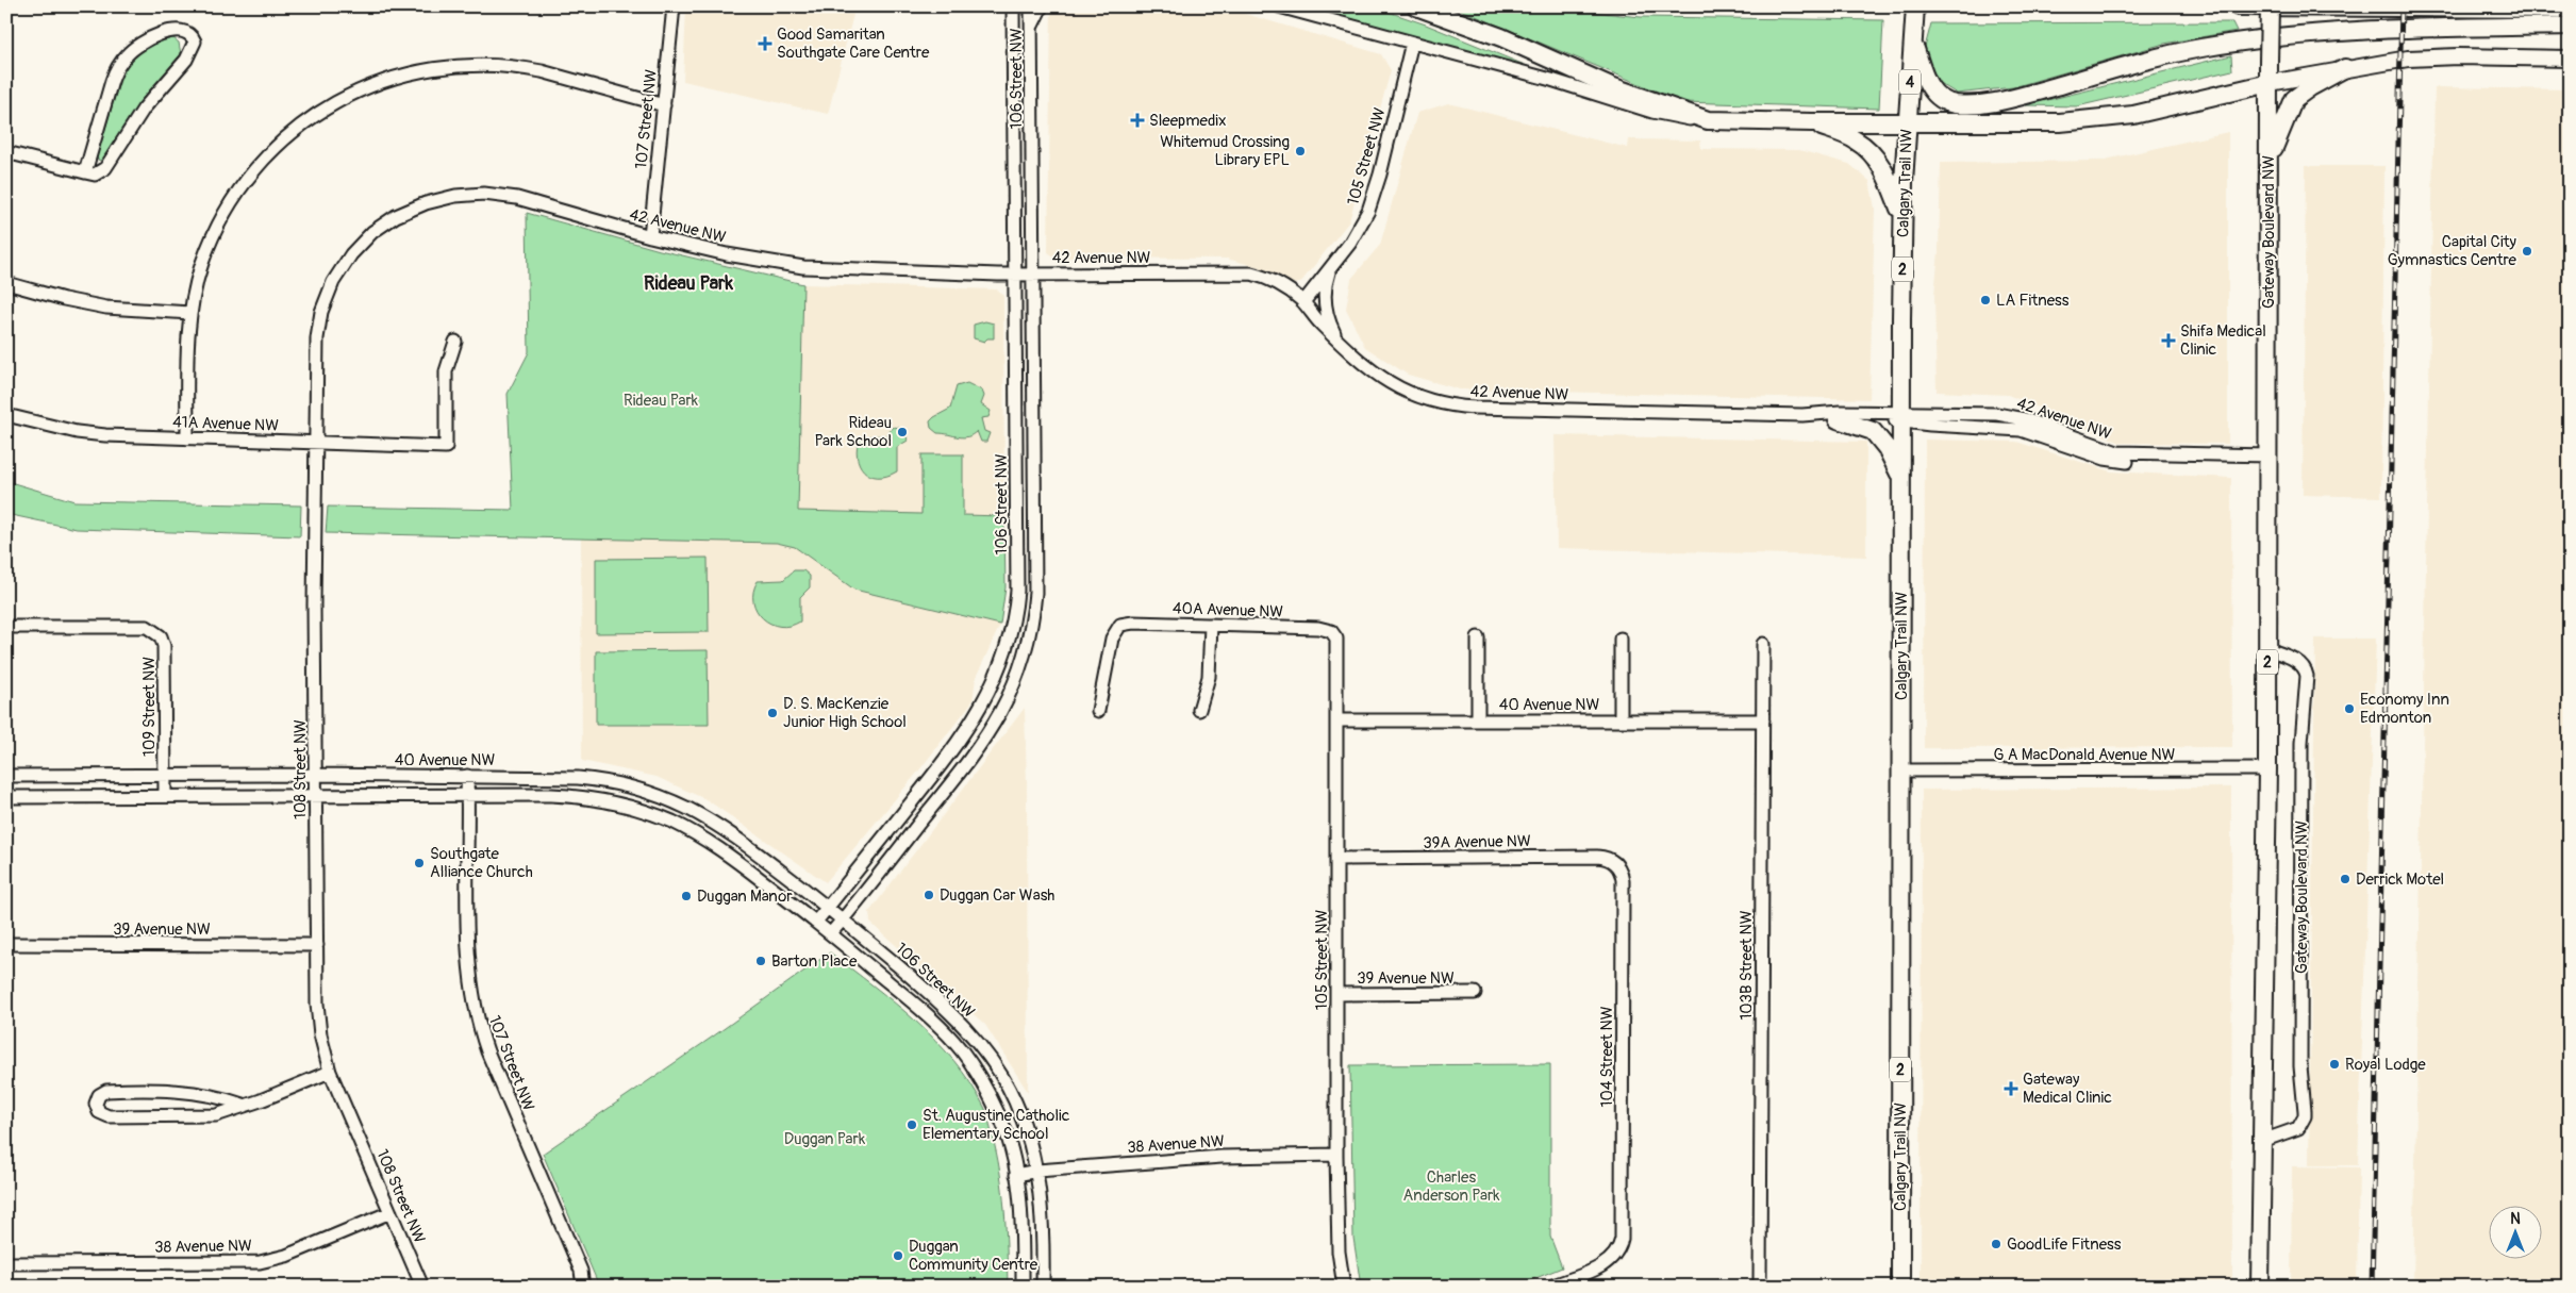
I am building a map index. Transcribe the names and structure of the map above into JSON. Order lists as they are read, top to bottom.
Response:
{
  "streets": {
    "highway": [
      "4",
      "Calgary Trail NW",
      "Gateway Boulevard NW",
      "2"
    ],
    "street": [
      "106 Street NW",
      "107 Street NW",
      "105 Street NW",
      "42 Avenue NW",
      "41A Avenue NW",
      "40A Avenue NW",
      "40 Avenue NW",
      "109 Street NW",
      "G A MacDonald Avenue NW",
      "108 Street NW",
      "39A Avenue NW",
      "39 Avenue NW",
      "103B Street NW",
      "104 Street NW",
      "38 Avenue NW"
    ]
  },
  "crossings": [
    ["106 Street NW", "42 Avenue NW"],
    ["106 Street NW", "40 Avenue NW"],
    ["106 Street NW", "38 Avenue NW"],
    ["107 Street NW", "42 Avenue NW"],
    ["107 Street NW", "40 Avenue NW"],
    ["105 Street NW", "42 Avenue NW"],
    ["105 Street NW", "40A Avenue NW"],
    ["105 Street NW", "40 Avenue NW"],
    ["105 Street NW", "39A Avenue NW"],
    ["105 Street NW", "39 Avenue NW"],
    ["105 Street NW", "38 Avenue NW"],
    ["Calgary Trail NW", "42 Avenue NW"],
    ["Calgary Trail NW", "G A MacDonald Avenue NW"],
    ["42 Avenue NW", "Gateway Boulevard NW"],
    ["42 Avenue NW", "108 Street NW"],
    ["Gateway Boulevard NW", "G A MacDonald Avenue NW"],
    ["41A Avenue NW", "108 Street NW"],
    ["40 Avenue NW", "109 Street NW"],
    ["40 Avenue NW", "108 Street NW"],
    ["40 Avenue NW", "103B Street NW"],
    ["108 Street NW", "39 Avenue NW"],
    ["108 Street NW", "38 Avenue NW"],
    ["39A Avenue NW", "104 Street NW"]
  ],
  "districts": ["Rideau Park"],
  "parks": ["Rideau Park", "Duggan Park", "Charles Anderson Park"],
  "places": {
    "health": [
      "Good Samaritan Southgate Care Centre",
      "Sleepmedix",
      "Shifa Medical Clinic",
      "Gateway Medical Clinic"
    ],
    "other": [
      "Whitemud Crossing Library EPL",
      "Capital City Gymnastics Centre",
      "LA Fitness",
      "Rideau Park School",
      "Economy Inn Edmonton",
      "D. S. MacKenzie Junior High School",
      "Southgate Alliance Church",
      "Derrick Motel",
      "Duggan Car Wash",
      "Duggan Manor",
      "Barton Place",
      "Royal Lodge",
      "St. Augustine Catholic Elementary School",
      "GoodLife Fitness",
      "Duggan Community Centre"
    ]
  },
  "north": "top"
}
